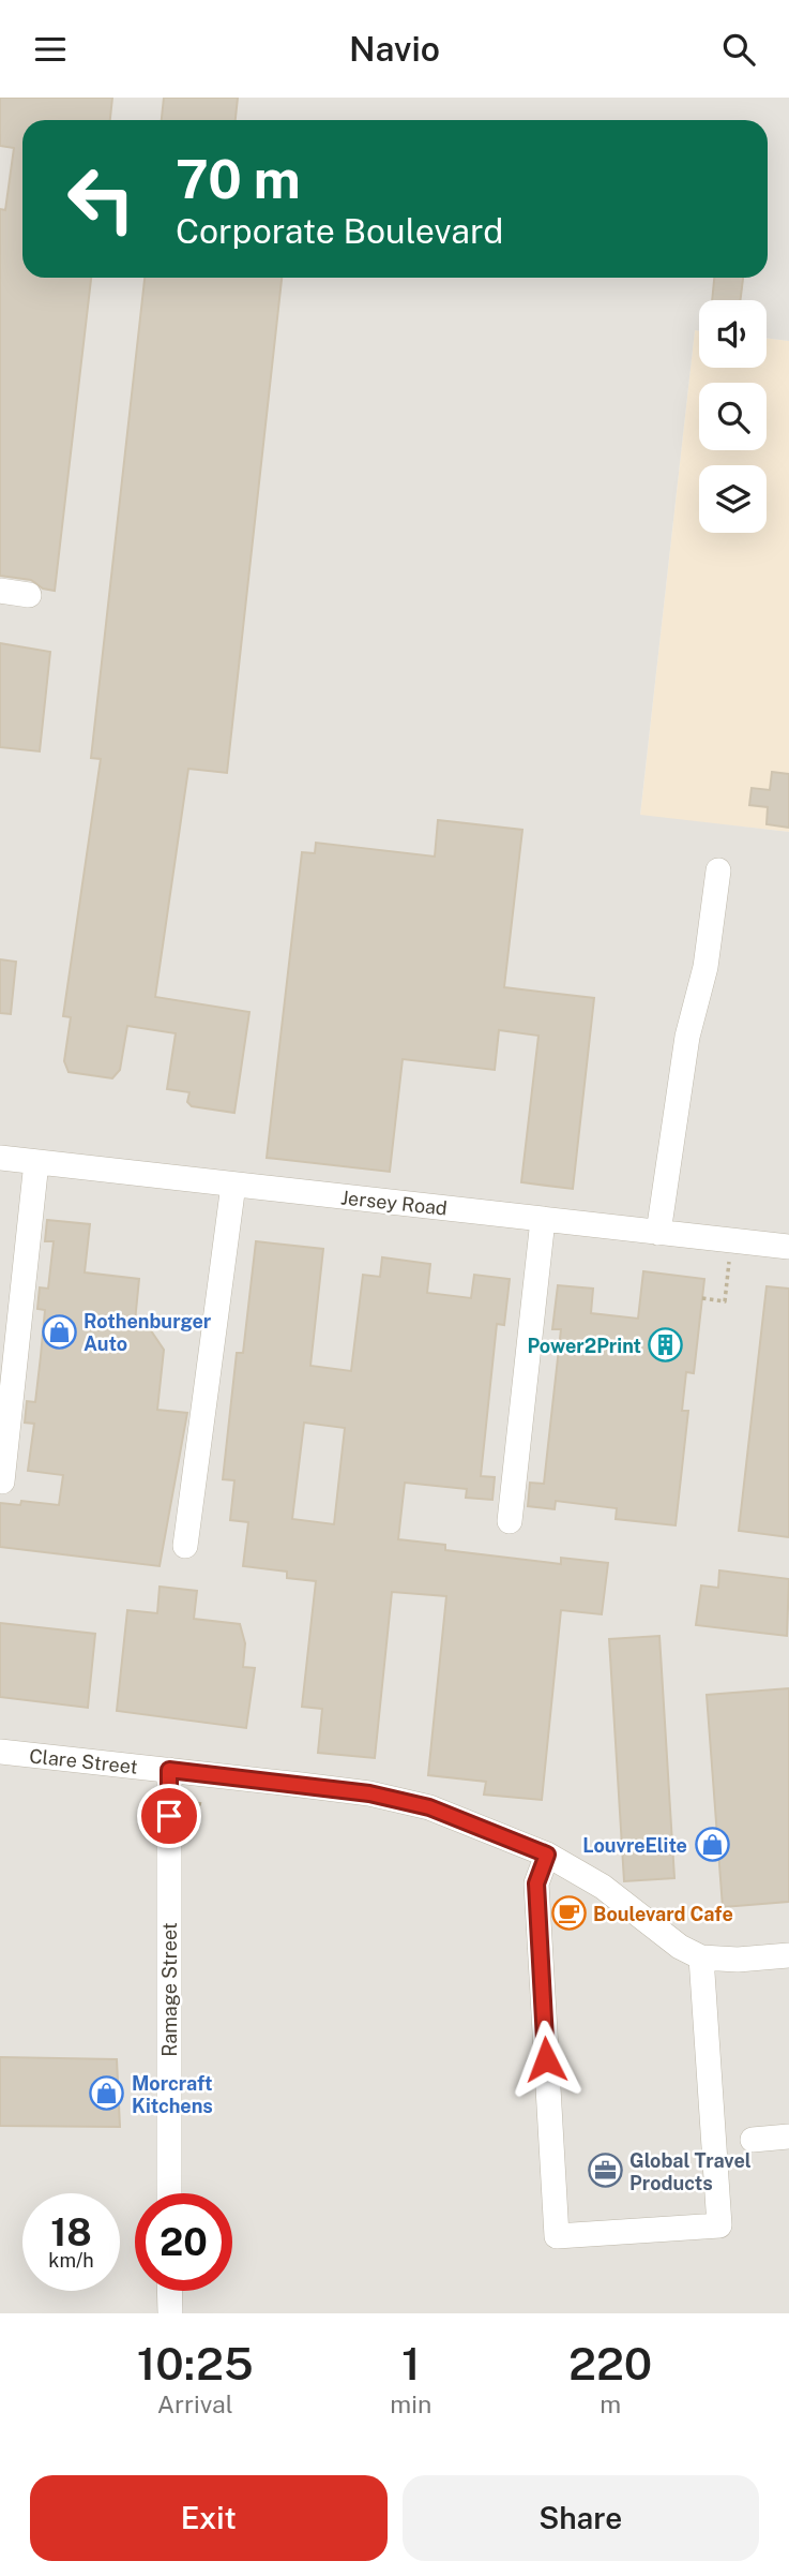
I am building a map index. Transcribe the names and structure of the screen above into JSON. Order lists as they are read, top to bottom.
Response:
{
  "streets": {
    "street": ["Jersey Road", "Clare Street", "Ramage Street"]
  },
  "crossings": [
    ["Clare Street", "Ramage Street"]
  ],
  "places": {
    "shop": ["Rothenburger Auto", "LouvreElite", "Morcraft Kitchens"],
    "building": ["Power2Print"],
    "cafe": ["Boulevard Cafe"],
    "office": ["Global Travel Products"]
  },
  "page": {
    "header": "Navio",
    "turn": ["70 m", "Corporate Boulevard"],
    "speed": "18 km/h",
    "limit": "20",
    "eta": [
      "10:25",
      "Arrival",
      "1",
      "min",
      "220",
      "m"
    ],
    "buttons": ["Exit", "Share"]
  }
}
